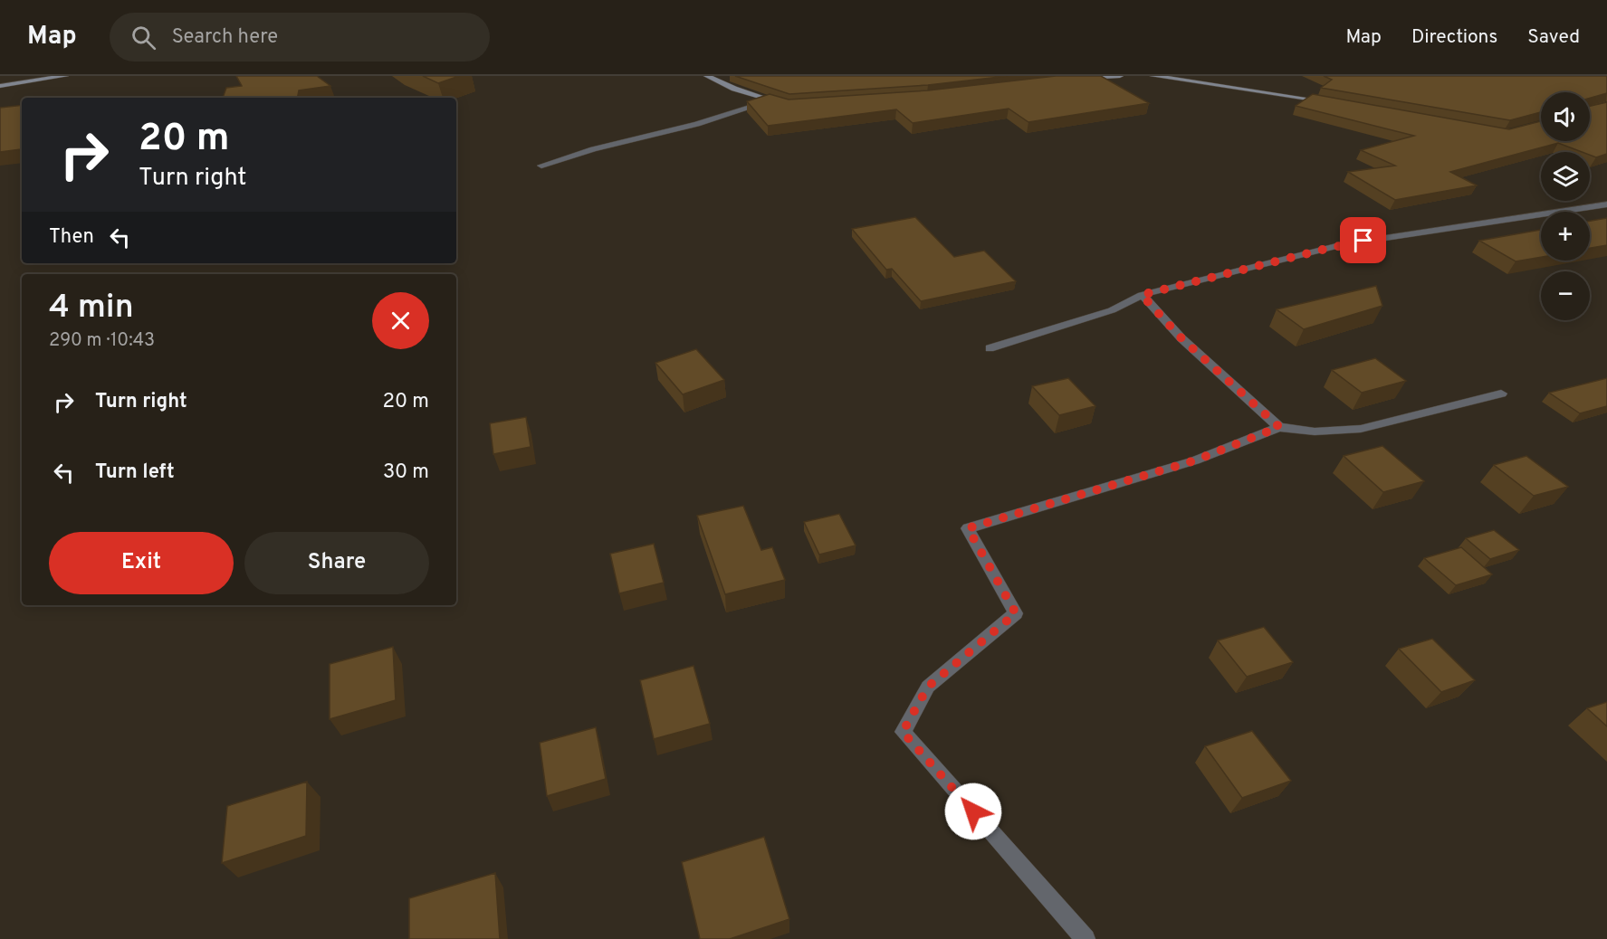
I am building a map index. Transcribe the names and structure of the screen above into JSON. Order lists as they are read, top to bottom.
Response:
{
  "page": {
    "header": "Map",
    "search": "Search here",
    "nav": ["Map", "Directions", "Saved"],
    "map_buttons": ["+", "−"],
    "turn": ["20 m", "Turn right"],
    "then": "Then",
    "heading": ["4 min", "290 m · 10:43"],
    "list": [
      {
        "name": "Turn right",
        "value": "20 m"
      },
      {
        "name": "Turn left",
        "value": "30 m"
      }
    ],
    "buttons": ["Exit", "Share"]
  }
}
